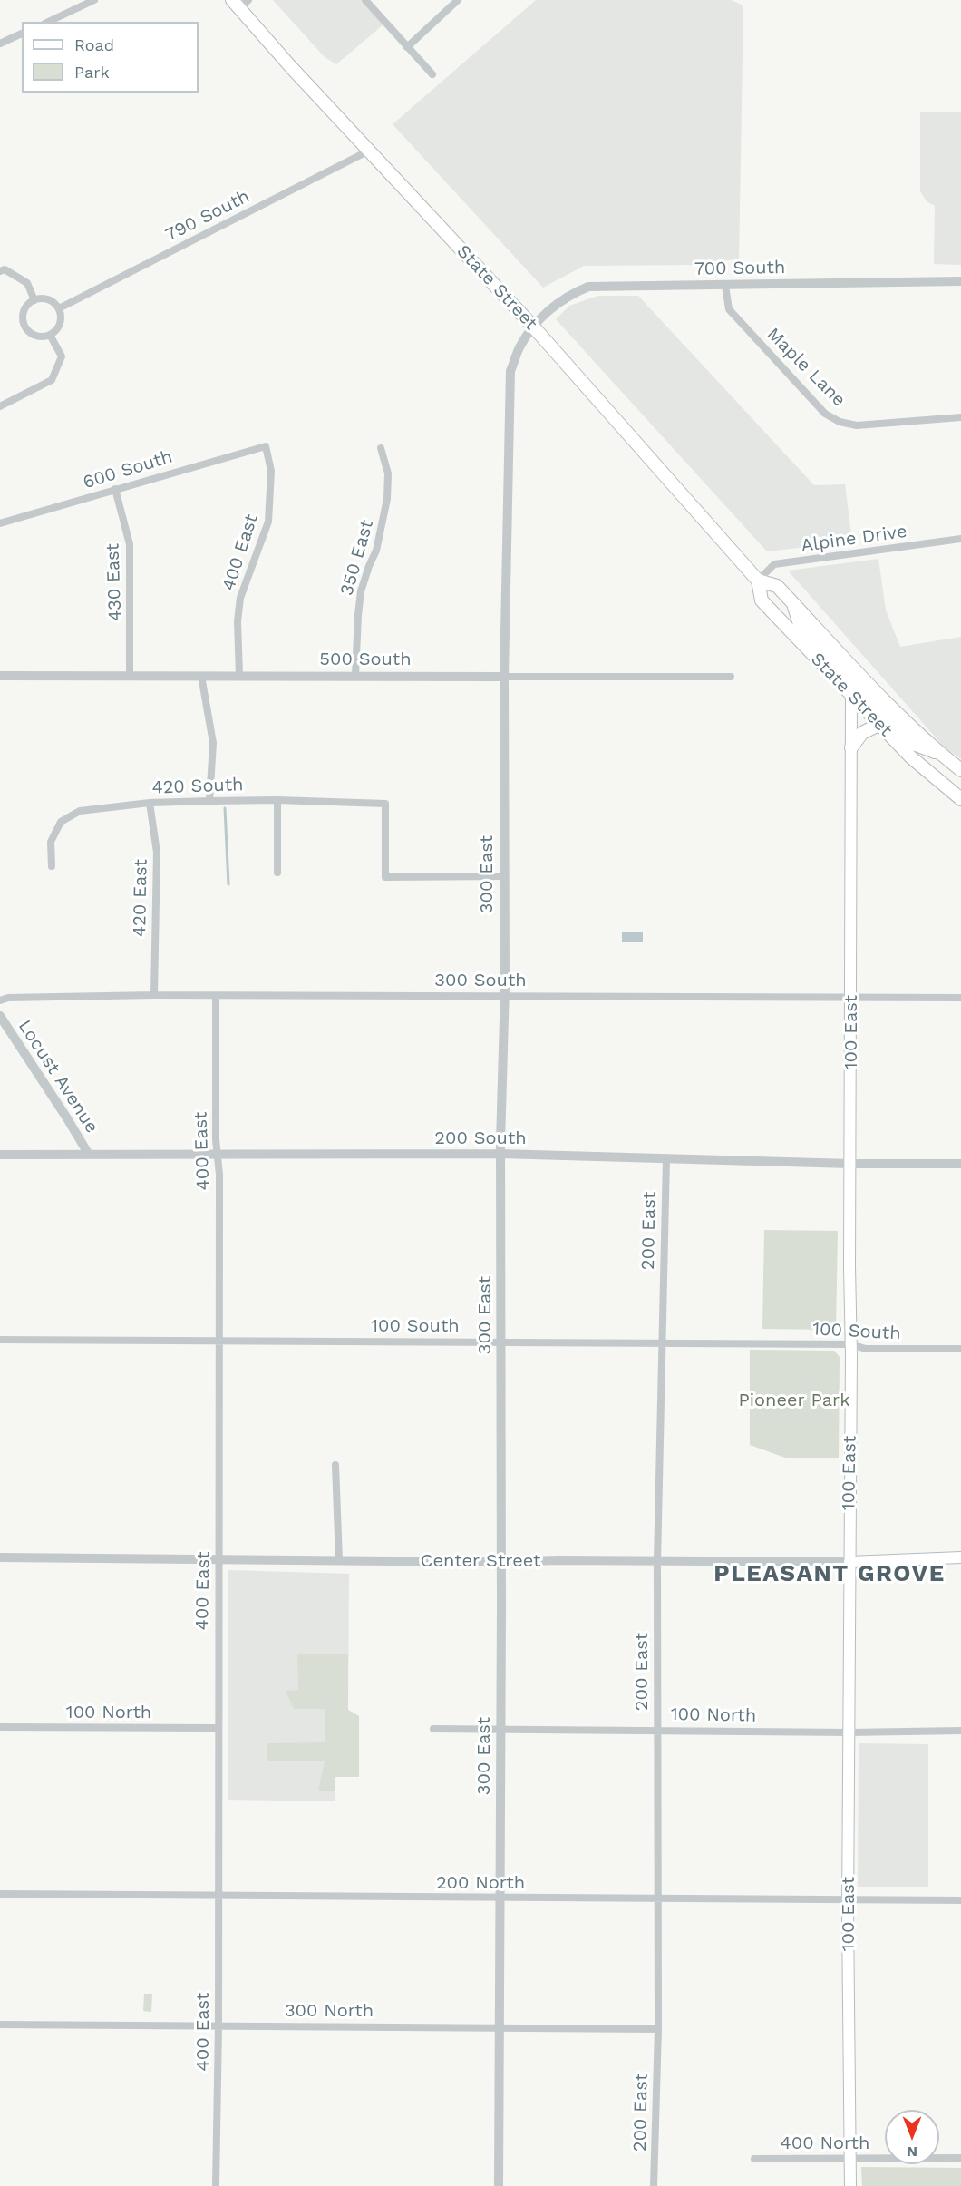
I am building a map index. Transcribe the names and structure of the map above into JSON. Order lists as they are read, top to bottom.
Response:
{
  "streets": {
    "main road": ["State Street", "100 East", "Center Street"],
    "street": [
      "790 South",
      "700 South",
      "Maple Lane",
      "600 South",
      "Alpine Drive",
      "400 East",
      "350 East",
      "430 East",
      "500 South",
      "420 South",
      "300 East",
      "420 East",
      "300 South",
      "Locust Avenue",
      "200 South",
      "200 East",
      "100 South",
      "100 North",
      "200 North",
      "300 North",
      "400 North"
    ]
  },
  "crossings": [
    ["790 South", "State Street"],
    ["700 South", "State Street"],
    ["700 South", "Maple Lane"],
    ["700 South", "300 East"],
    ["State Street", "Alpine Drive"],
    ["State Street", "300 East"],
    ["State Street", "100 East"],
    ["600 South", "400 East"],
    ["600 South", "430 East"],
    ["400 East", "500 South"],
    ["400 East", "300 South"],
    ["400 East", "200 South"],
    ["400 East", "100 South"],
    ["400 East", "Center Street"],
    ["400 East", "100 North"],
    ["400 East", "200 North"],
    ["400 East", "300 North"],
    ["350 East", "500 South"],
    ["430 East", "500 South"],
    ["500 South", "300 East"],
    ["420 South", "300 East"],
    ["420 South", "420 East"],
    ["300 East", "300 South"],
    ["300 East", "200 South"],
    ["300 East", "100 South"],
    ["300 East", "Center Street"],
    ["300 East", "100 North"],
    ["300 East", "200 North"],
    ["300 East", "300 North"],
    ["420 East", "300 South"],
    ["300 South", "100 East"],
    ["100 East", "200 South"],
    ["100 East", "100 South"],
    ["100 East", "Center Street"],
    ["100 East", "100 North"],
    ["100 East", "200 North"],
    ["100 East", "400 North"],
    ["Locust Avenue", "200 South"],
    ["200 South", "200 East"],
    ["200 East", "100 South"],
    ["200 East", "Center Street"],
    ["200 East", "100 North"],
    ["200 East", "200 North"],
    ["200 East", "300 North"]
  ],
  "districts": ["PLEASANT GROVE"],
  "parks": ["Pioneer Park"],
  "legend": ["Road", "Park"],
  "north": "bottom"
}
